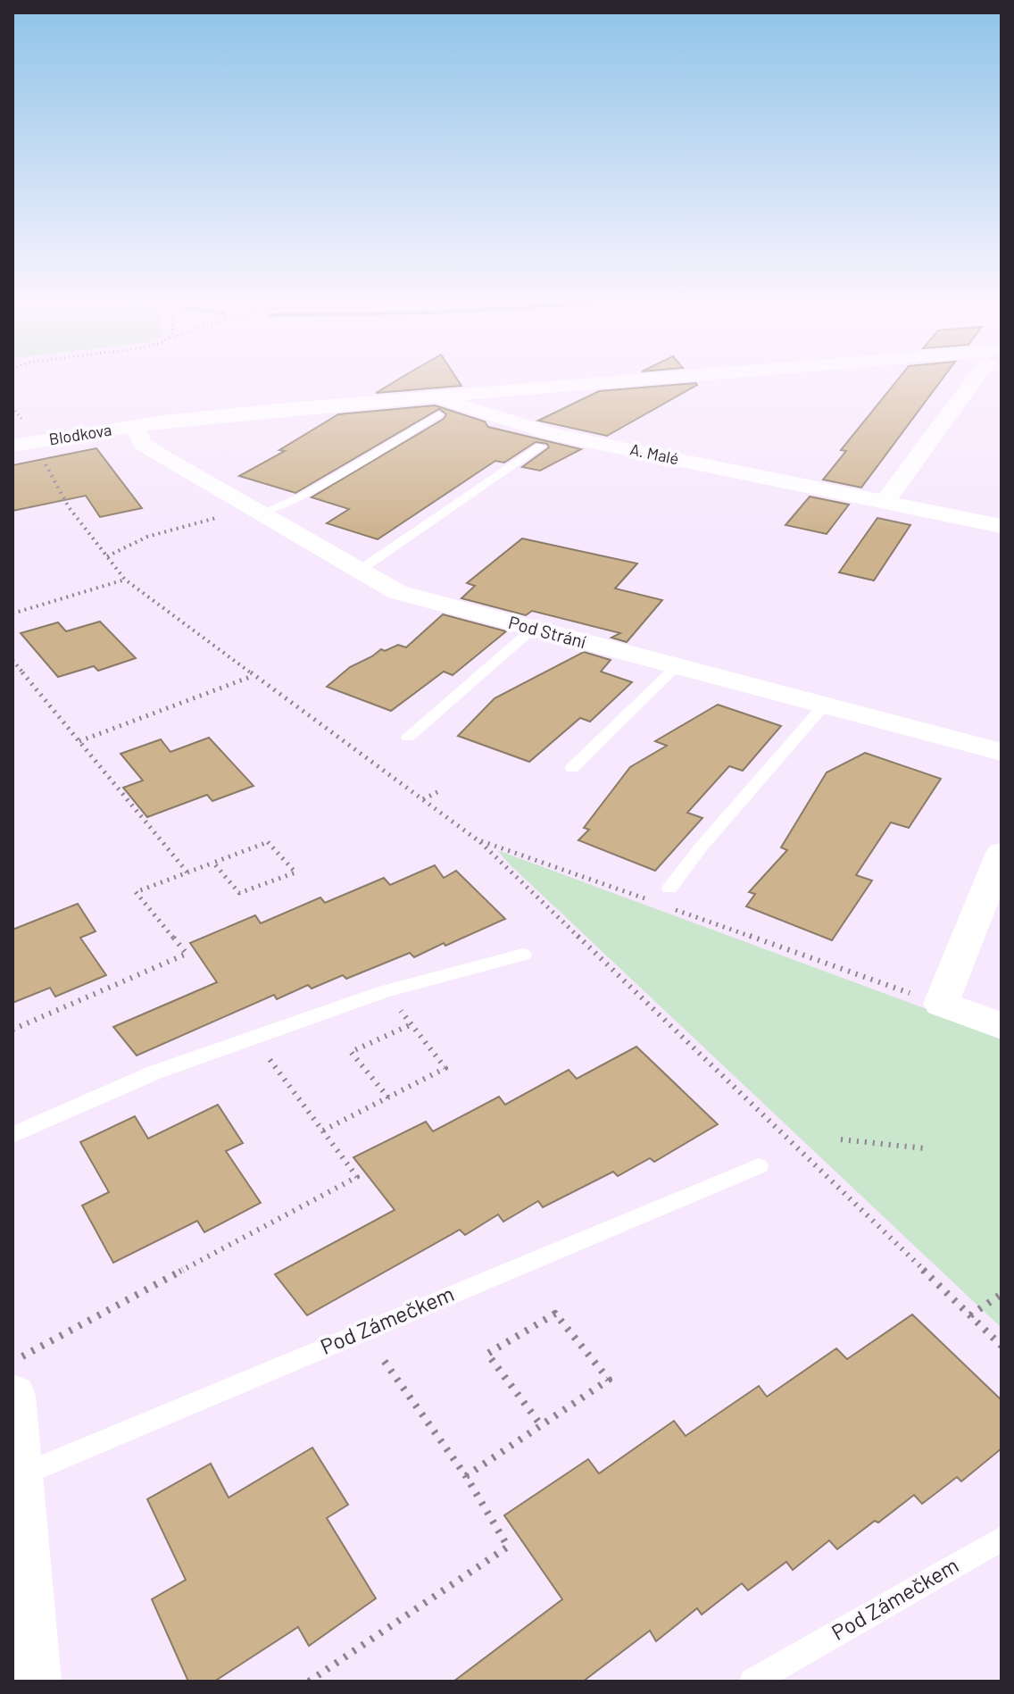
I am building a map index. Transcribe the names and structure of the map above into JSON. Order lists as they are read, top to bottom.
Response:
{
  "streets": {
    "street": ["Blodkova", "A. Malé", "Pod Strání"],
    "lane": ["Pod Zámečkem"]
  },
  "crossings": [
    ["Blodkova", "A. Malé"],
    ["Blodkova", "Pod Strání"]
  ]
}
